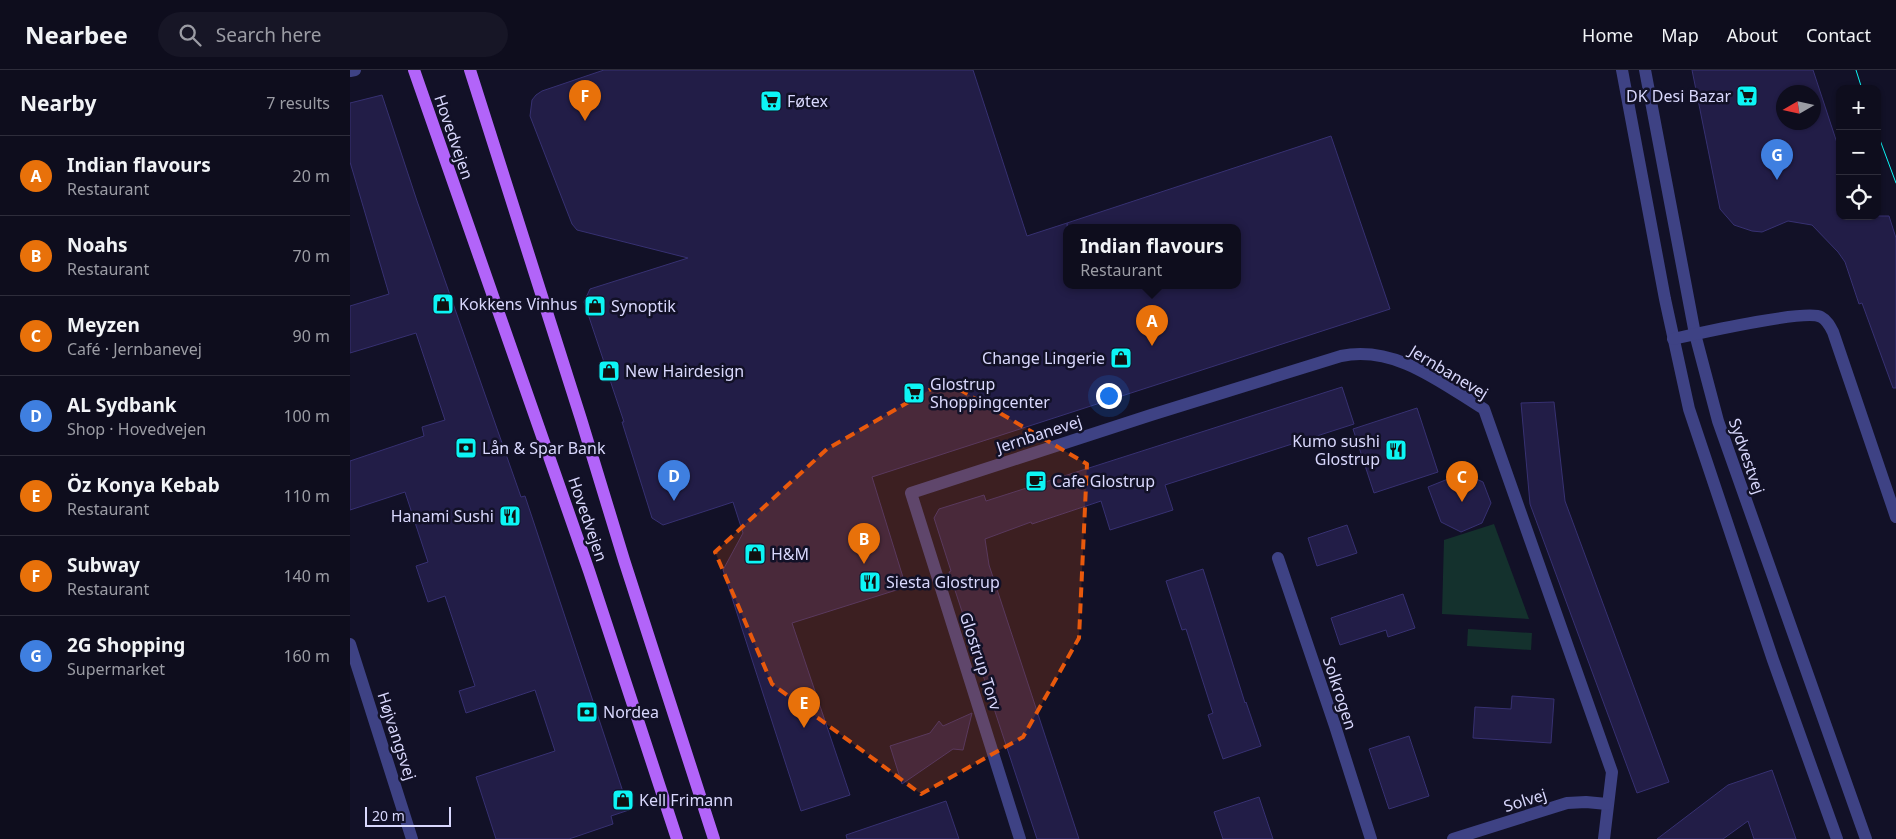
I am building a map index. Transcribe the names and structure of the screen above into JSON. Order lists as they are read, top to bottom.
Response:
{
  "streets": {
    "main road": ["Hovedvejen"],
    "street": [
      "Jernbanevej",
      "Sydvestvej",
      "Glostrup Torv",
      "Solkrogen",
      "Højvangsvej",
      "Solvej"
    ]
  },
  "crossings": [
    ["Jernbanevej", "Glostrup Torv"],
    ["Jernbanevej", "Solvej"]
  ],
  "places": {
    "supermarket": ["DK Desi Bazar", "Føtex", "Glostrup Shoppingcenter"],
    "shop": [
      "Kokkens Vinhus",
      "Synoptik",
      "Change Lingerie",
      "New Hairdesign",
      "H&M",
      "Kell Frimann"
    ],
    "bank": ["Lån & Spar Bank", "Nordea"],
    "restaurant": ["Kumo sushi Glostrup", "Hanami Sushi", "Siesta Glostrup"],
    "cafe": ["Cafe Glostrup"]
  },
  "scale_bar": "20 m",
  "north": "left",
  "page": {
    "header": "Nearbee",
    "search": "Search here",
    "nav": [
      "Home",
      "Map",
      "About",
      "Contact"
    ],
    "heading": ["Nearby", "7 results"],
    "pins": [
      "F",
      "G",
      "A",
      "D",
      "C",
      "B",
      "E"
    ],
    "map_buttons": ["+", "−"],
    "list": [
      {
        "mark": "A",
        "name": "Indian flavours",
        "note": "Restaurant",
        "value": "20 m"
      },
      {
        "mark": "B",
        "name": "Noahs",
        "note": "Restaurant",
        "value": "70 m"
      },
      {
        "mark": "C",
        "name": "Meyzen",
        "note": "Café · Jernbanevej",
        "value": "90 m"
      },
      {
        "mark": "D",
        "name": "AL Sydbank",
        "note": "Shop · Hovedvejen",
        "value": "100 m"
      },
      {
        "mark": "E",
        "name": "Öz Konya Kebab",
        "note": "Restaurant",
        "value": "110 m"
      },
      {
        "mark": "F",
        "name": "Subway",
        "note": "Restaurant",
        "value": "140 m"
      },
      {
        "mark": "G",
        "name": "2G Shopping",
        "note": "Supermarket",
        "value": "160 m"
      }
    ],
    "popup": ["Indian flavours", "Restaurant"],
    "scale": "20 m"
  }
}
